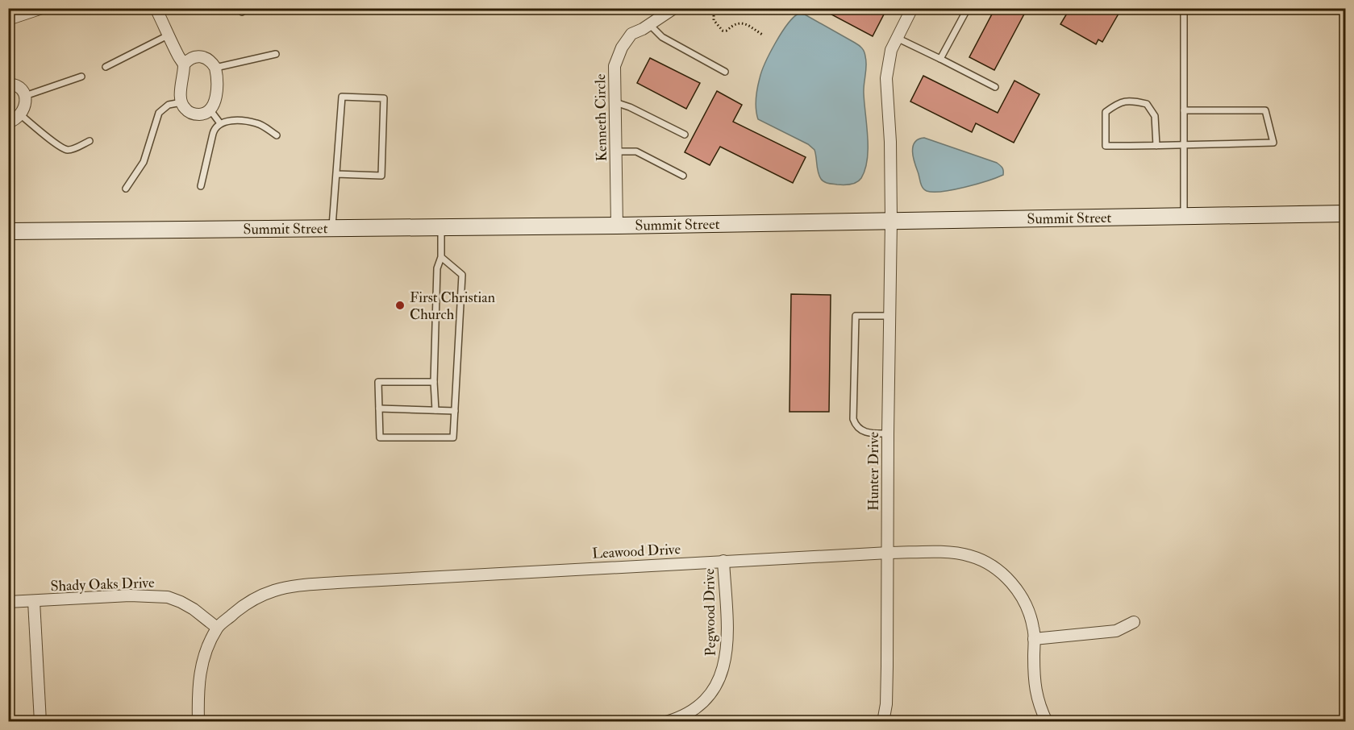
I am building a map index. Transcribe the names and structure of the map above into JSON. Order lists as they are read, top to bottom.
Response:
{
  "streets": {
    "main road": ["Summit Street"],
    "street": [
      "Kenneth Circle",
      "Hunter Drive",
      "Leawood Drive",
      "Shady Oaks Drive",
      "Pegwood Drive"
    ]
  },
  "crossings": [
    ["Kenneth Circle", "Summit Street"],
    ["Summit Street", "Hunter Drive"],
    ["Hunter Drive", "Leawood Drive"],
    ["Leawood Drive", "Shady Oaks Drive"],
    ["Leawood Drive", "Pegwood Drive"]
  ],
  "places": ["First Christian Church"]
}
